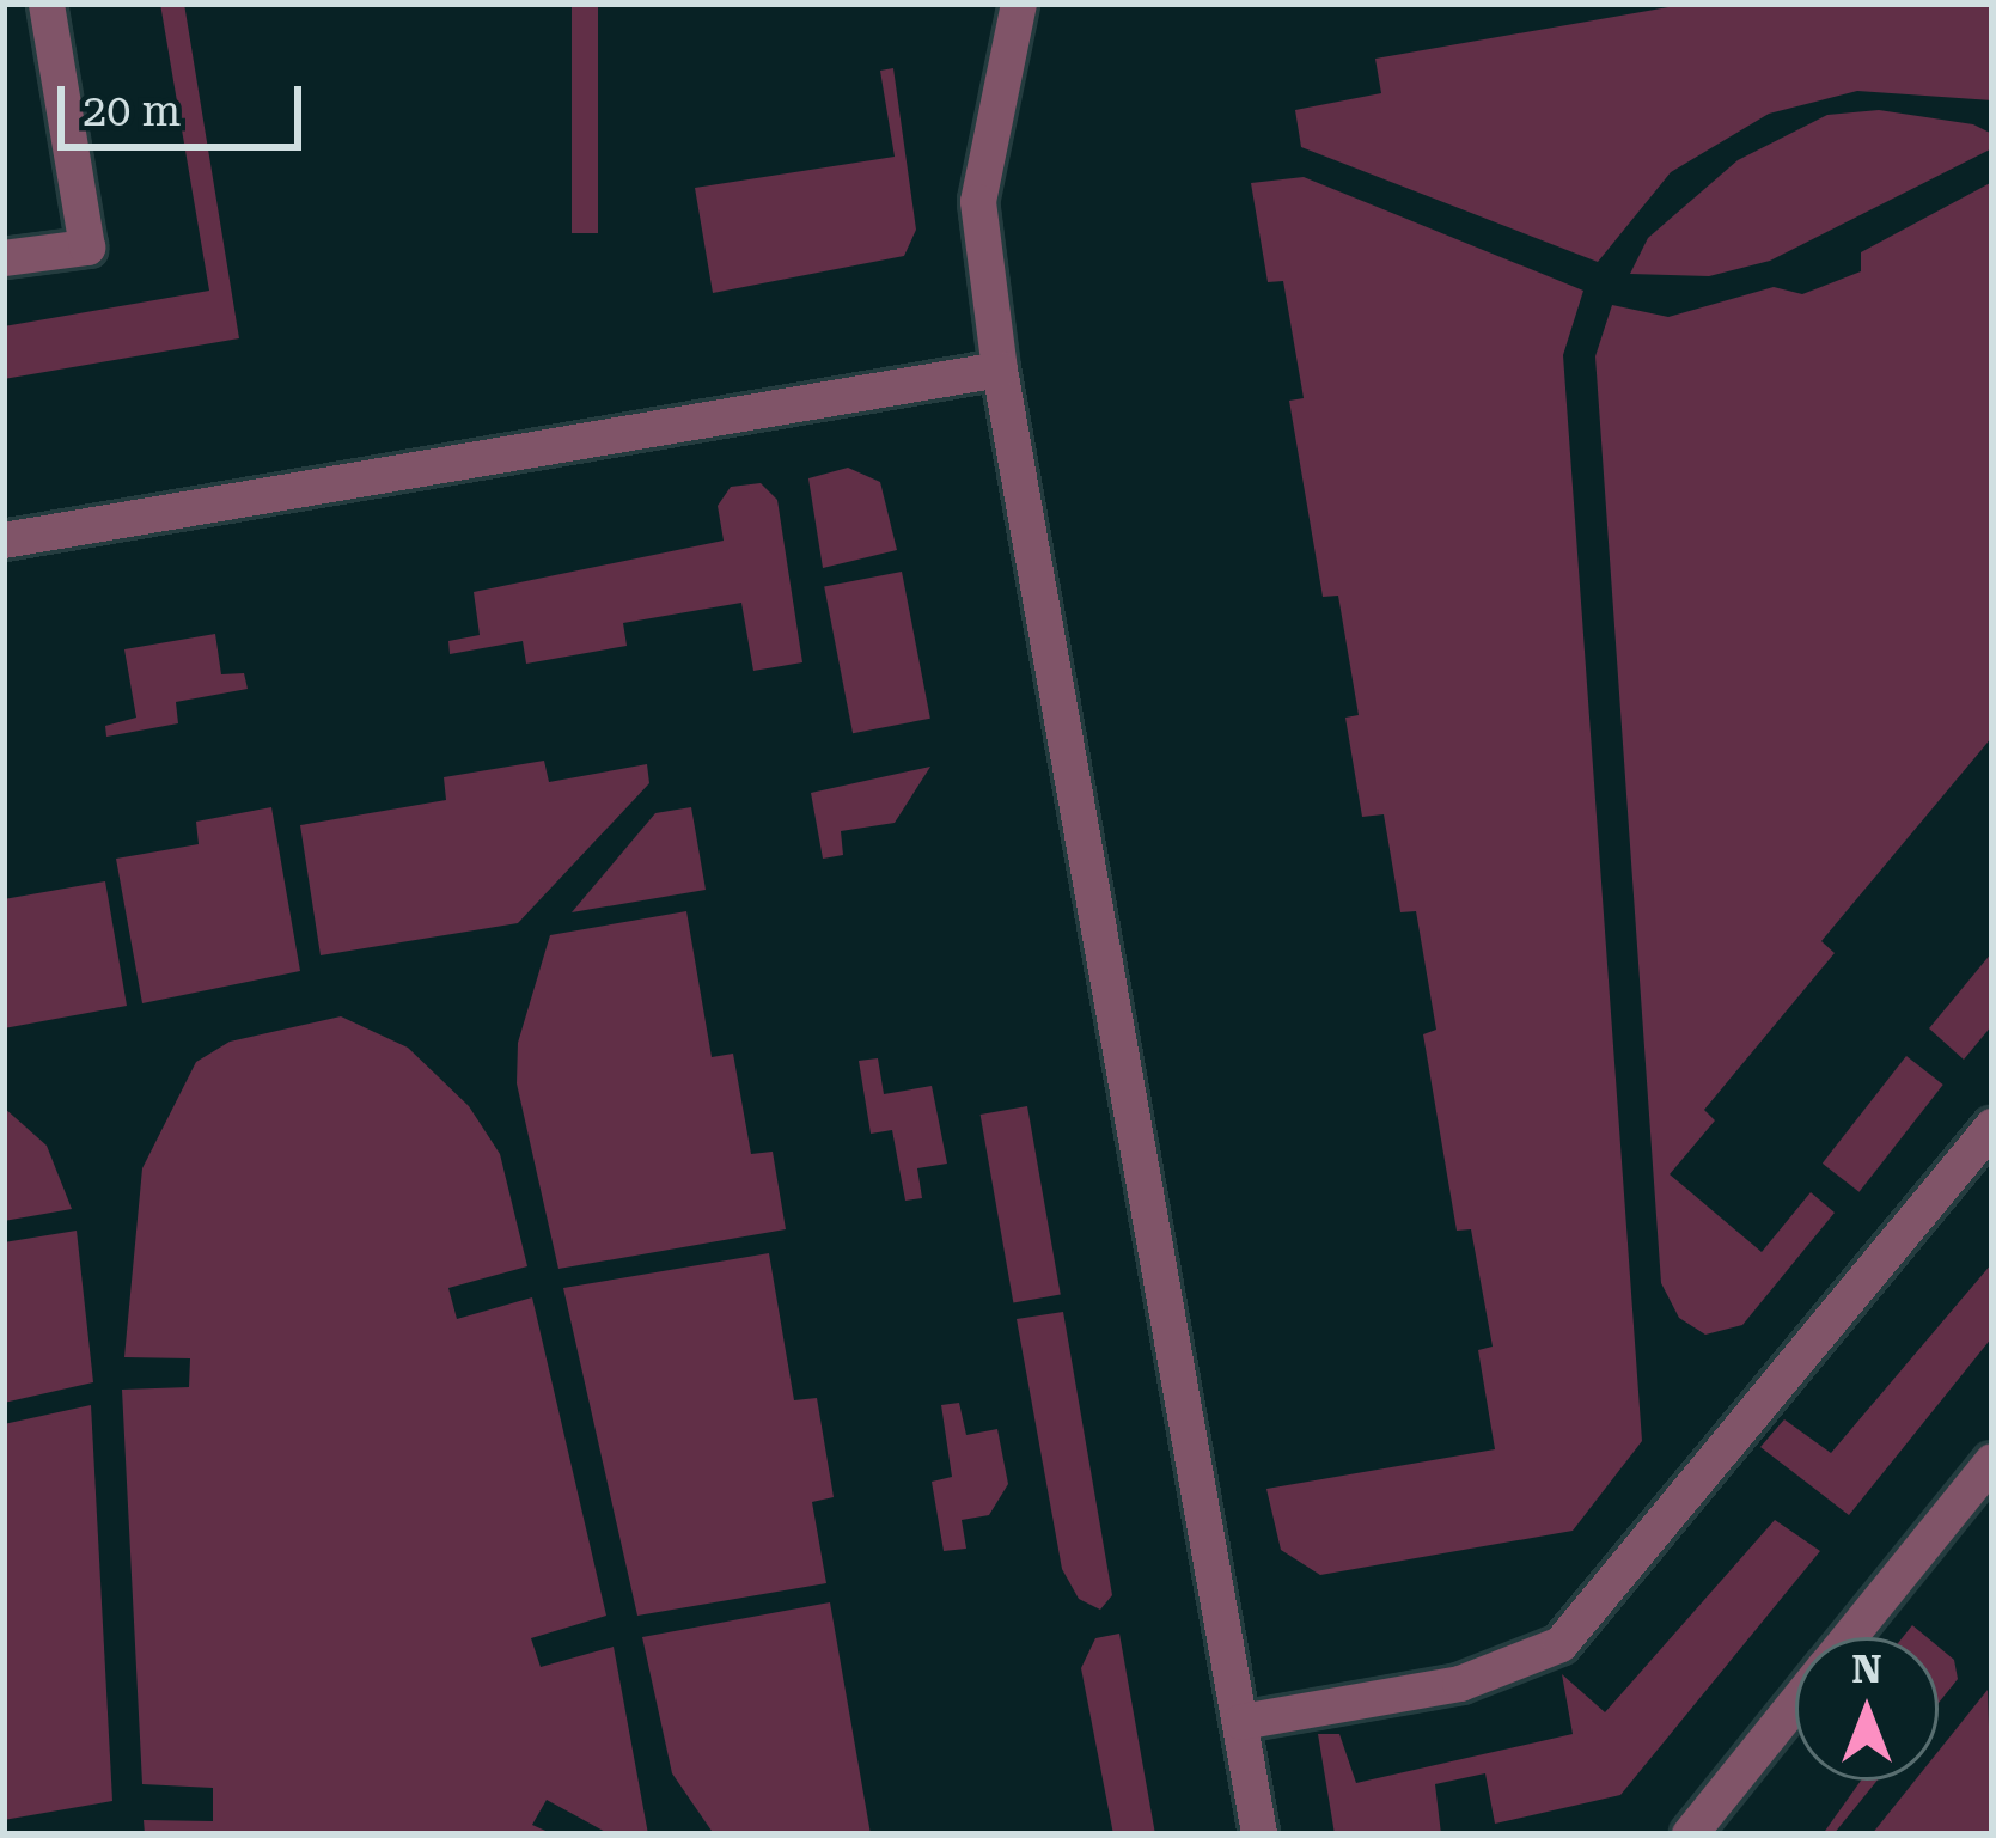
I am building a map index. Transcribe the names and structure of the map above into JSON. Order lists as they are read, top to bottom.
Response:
{
  "scale_bar": "20 m",
  "north": "top"
}
